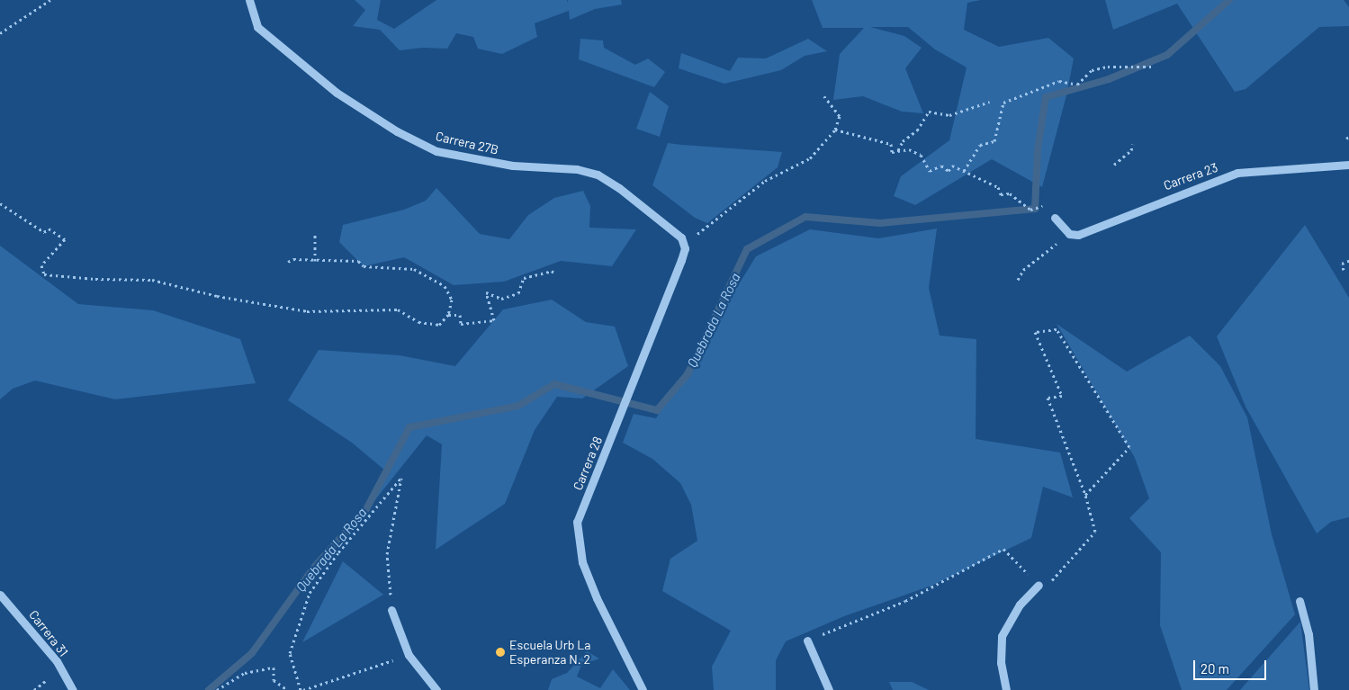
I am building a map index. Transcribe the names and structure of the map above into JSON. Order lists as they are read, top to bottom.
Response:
{
  "streets": {
    "street": [
      "Carrera 27B",
      "Carrera 23",
      "Carrera 28",
      "Carrera 31"
    ]
  },
  "crossings": [
    ["Carrera 27B", "Carrera 28"]
  ],
  "water": ["Quebrada La Rosa"],
  "places": ["Escuela Urb La Esperanza N. 2"],
  "scale_bar": "20 m"
}
